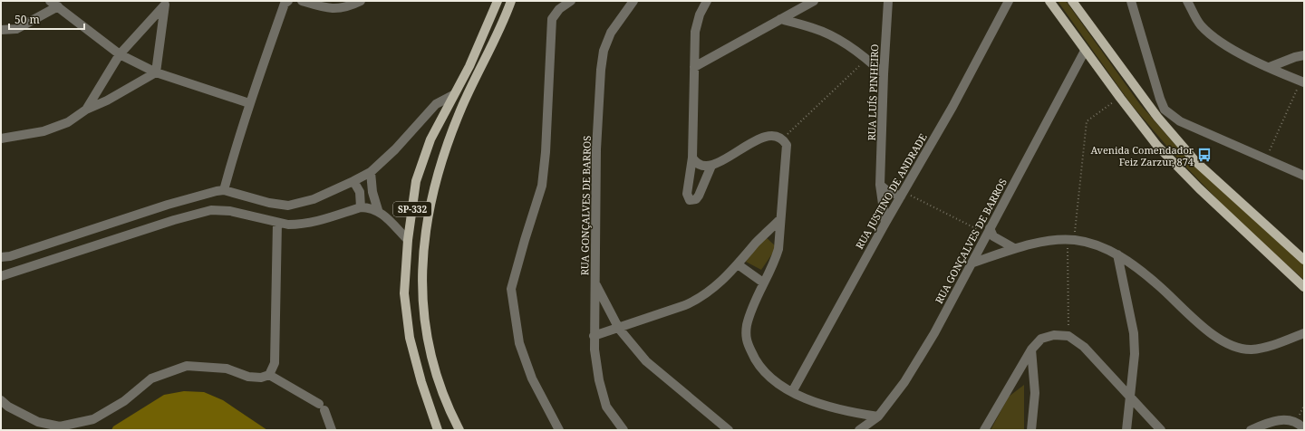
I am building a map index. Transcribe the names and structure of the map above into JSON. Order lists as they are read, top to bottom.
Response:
{
  "streets": {
    "main road": ["SP-332"],
    "street": ["RUA LUÍS PINHEIRO", "RUA JUSTINO DE ANDRADE", "RUA GONÇALVES DE BARROS"]
  },
  "crossings": [
    ["RUA LUÍS PINHEIRO", "RUA JUSTINO DE ANDRADE"]
  ],
  "places": {
    "bus stop": ["Avenida Comendador Feiz Zarzur, 874"]
  },
  "scale_bar": "50 m"
}
